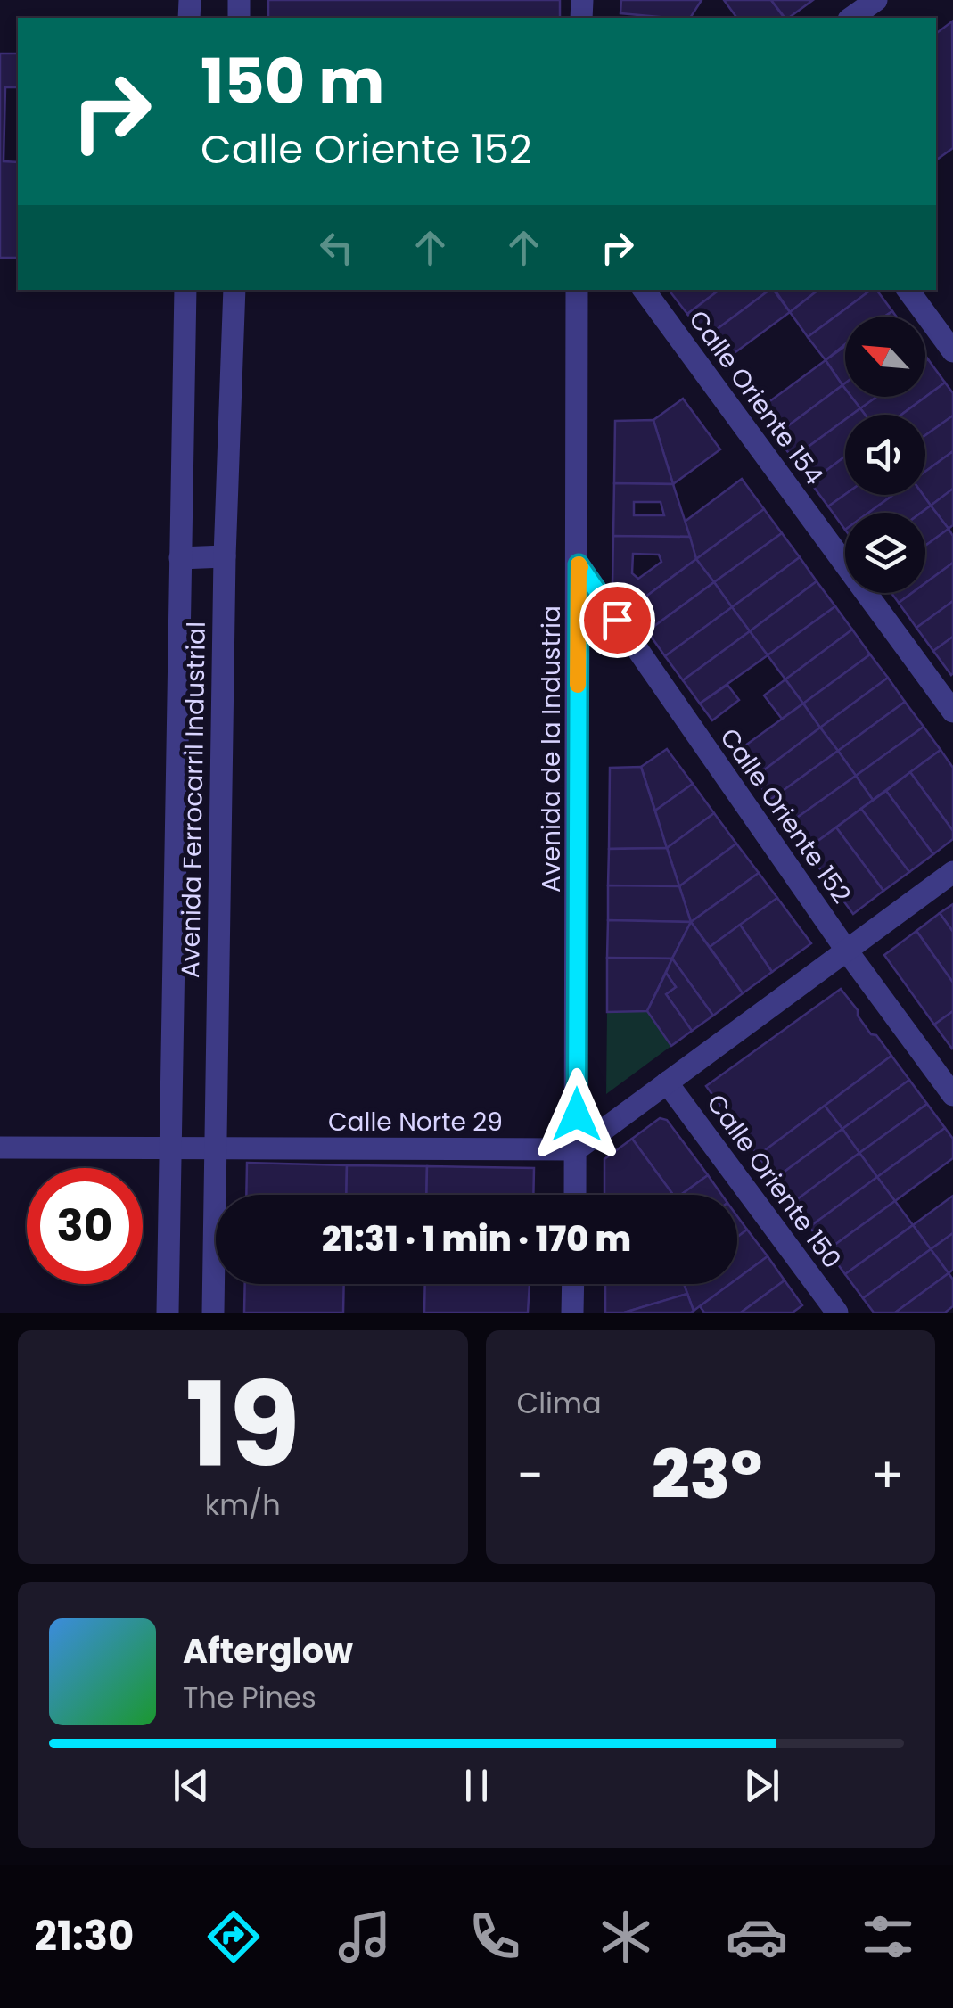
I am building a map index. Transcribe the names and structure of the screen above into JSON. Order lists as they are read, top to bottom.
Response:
{
  "streets": {
    "street": [
      "Calle Oriente 154",
      "Avenida de la Industria",
      "Avenida Ferrocarril Industrial",
      "Calle Oriente 152",
      "Calle Norte 29",
      "Calle Oriente 150"
    ]
  },
  "crossings": [
    ["Avenida de la Industria", "Calle Oriente 152"],
    ["Avenida de la Industria", "Calle Norte 29"],
    ["Avenida Ferrocarril Industrial", "Calle Norte 29"]
  ],
  "north": "top left",
  "page": {
    "turn": ["150 m", "Calle Oriente 152"],
    "limit": "30",
    "trip": "21:31 · 1 min · 170 m",
    "tile": [
      ["19", "km/h"],
      "Clima"
    ],
    "heat": ["−", "23°", "+"],
    "song": ["Afterglow", "The Pines"],
    "tabs": "21:30"
  }
}
